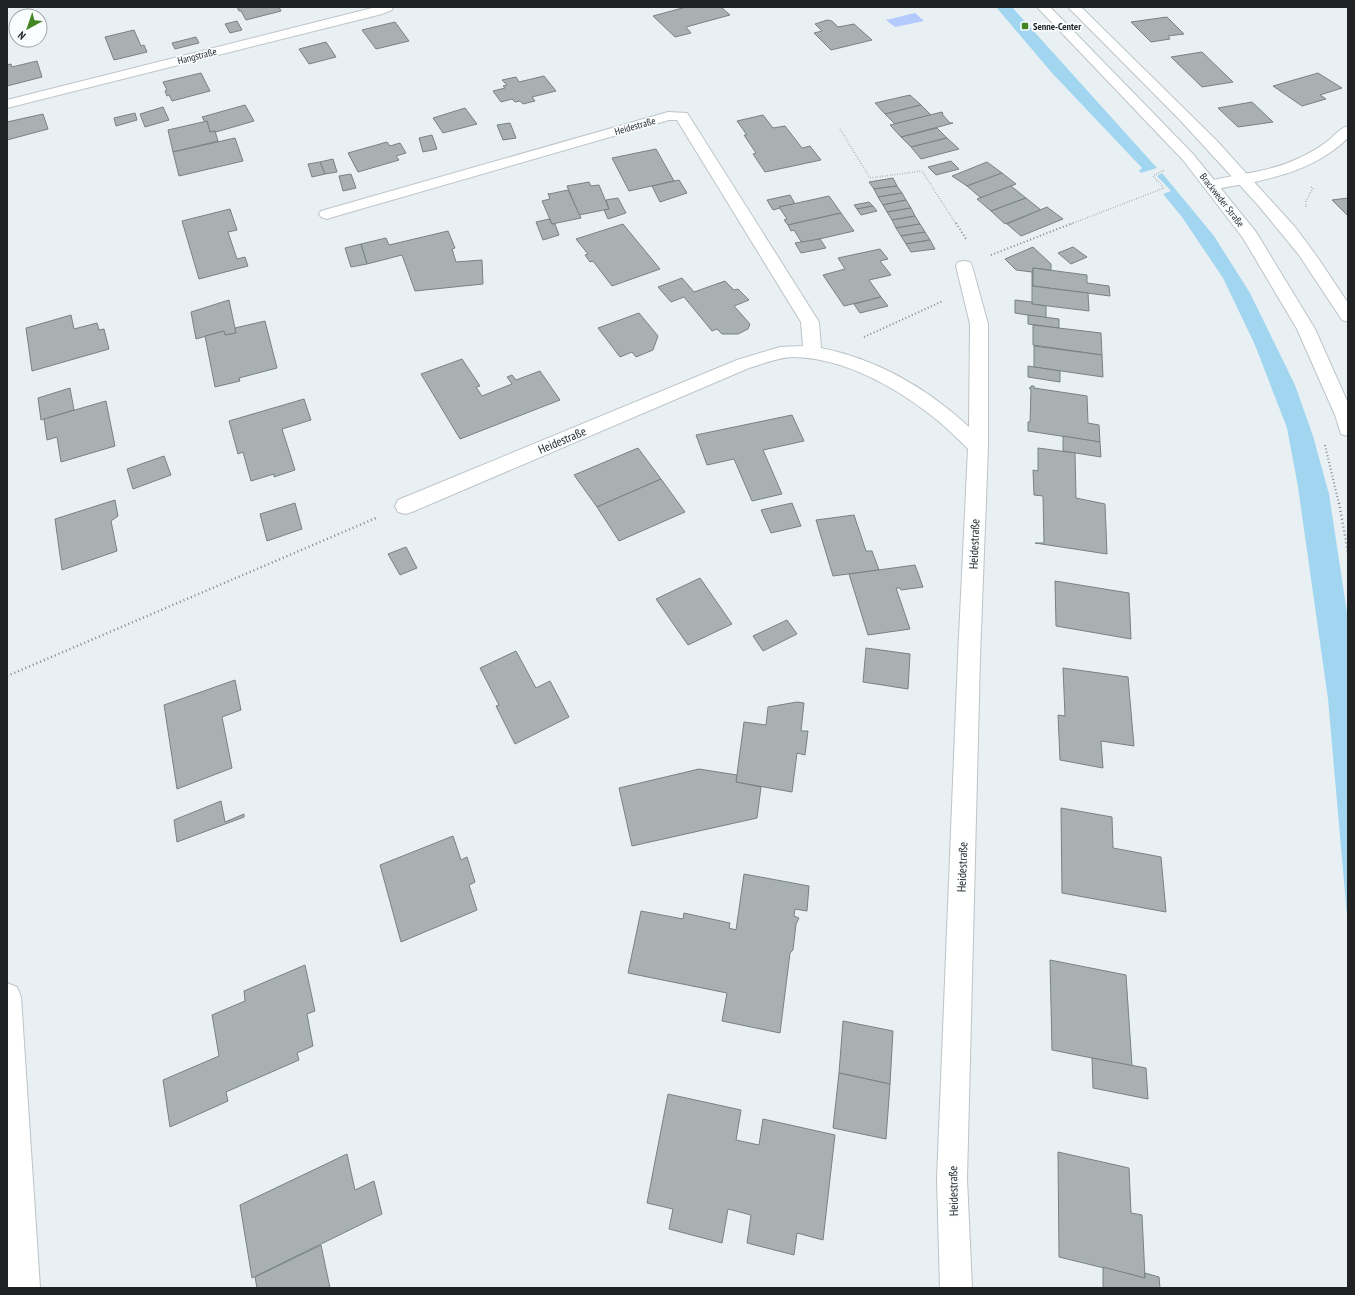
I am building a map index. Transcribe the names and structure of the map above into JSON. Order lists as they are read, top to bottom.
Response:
{
  "streets": {
    "street": ["Hangstraße", "Heidestraße", "Brackweder Straße"]
  },
  "places": {
    "transit": ["Senne-Center"]
  },
  "north": "bottom left"
}
